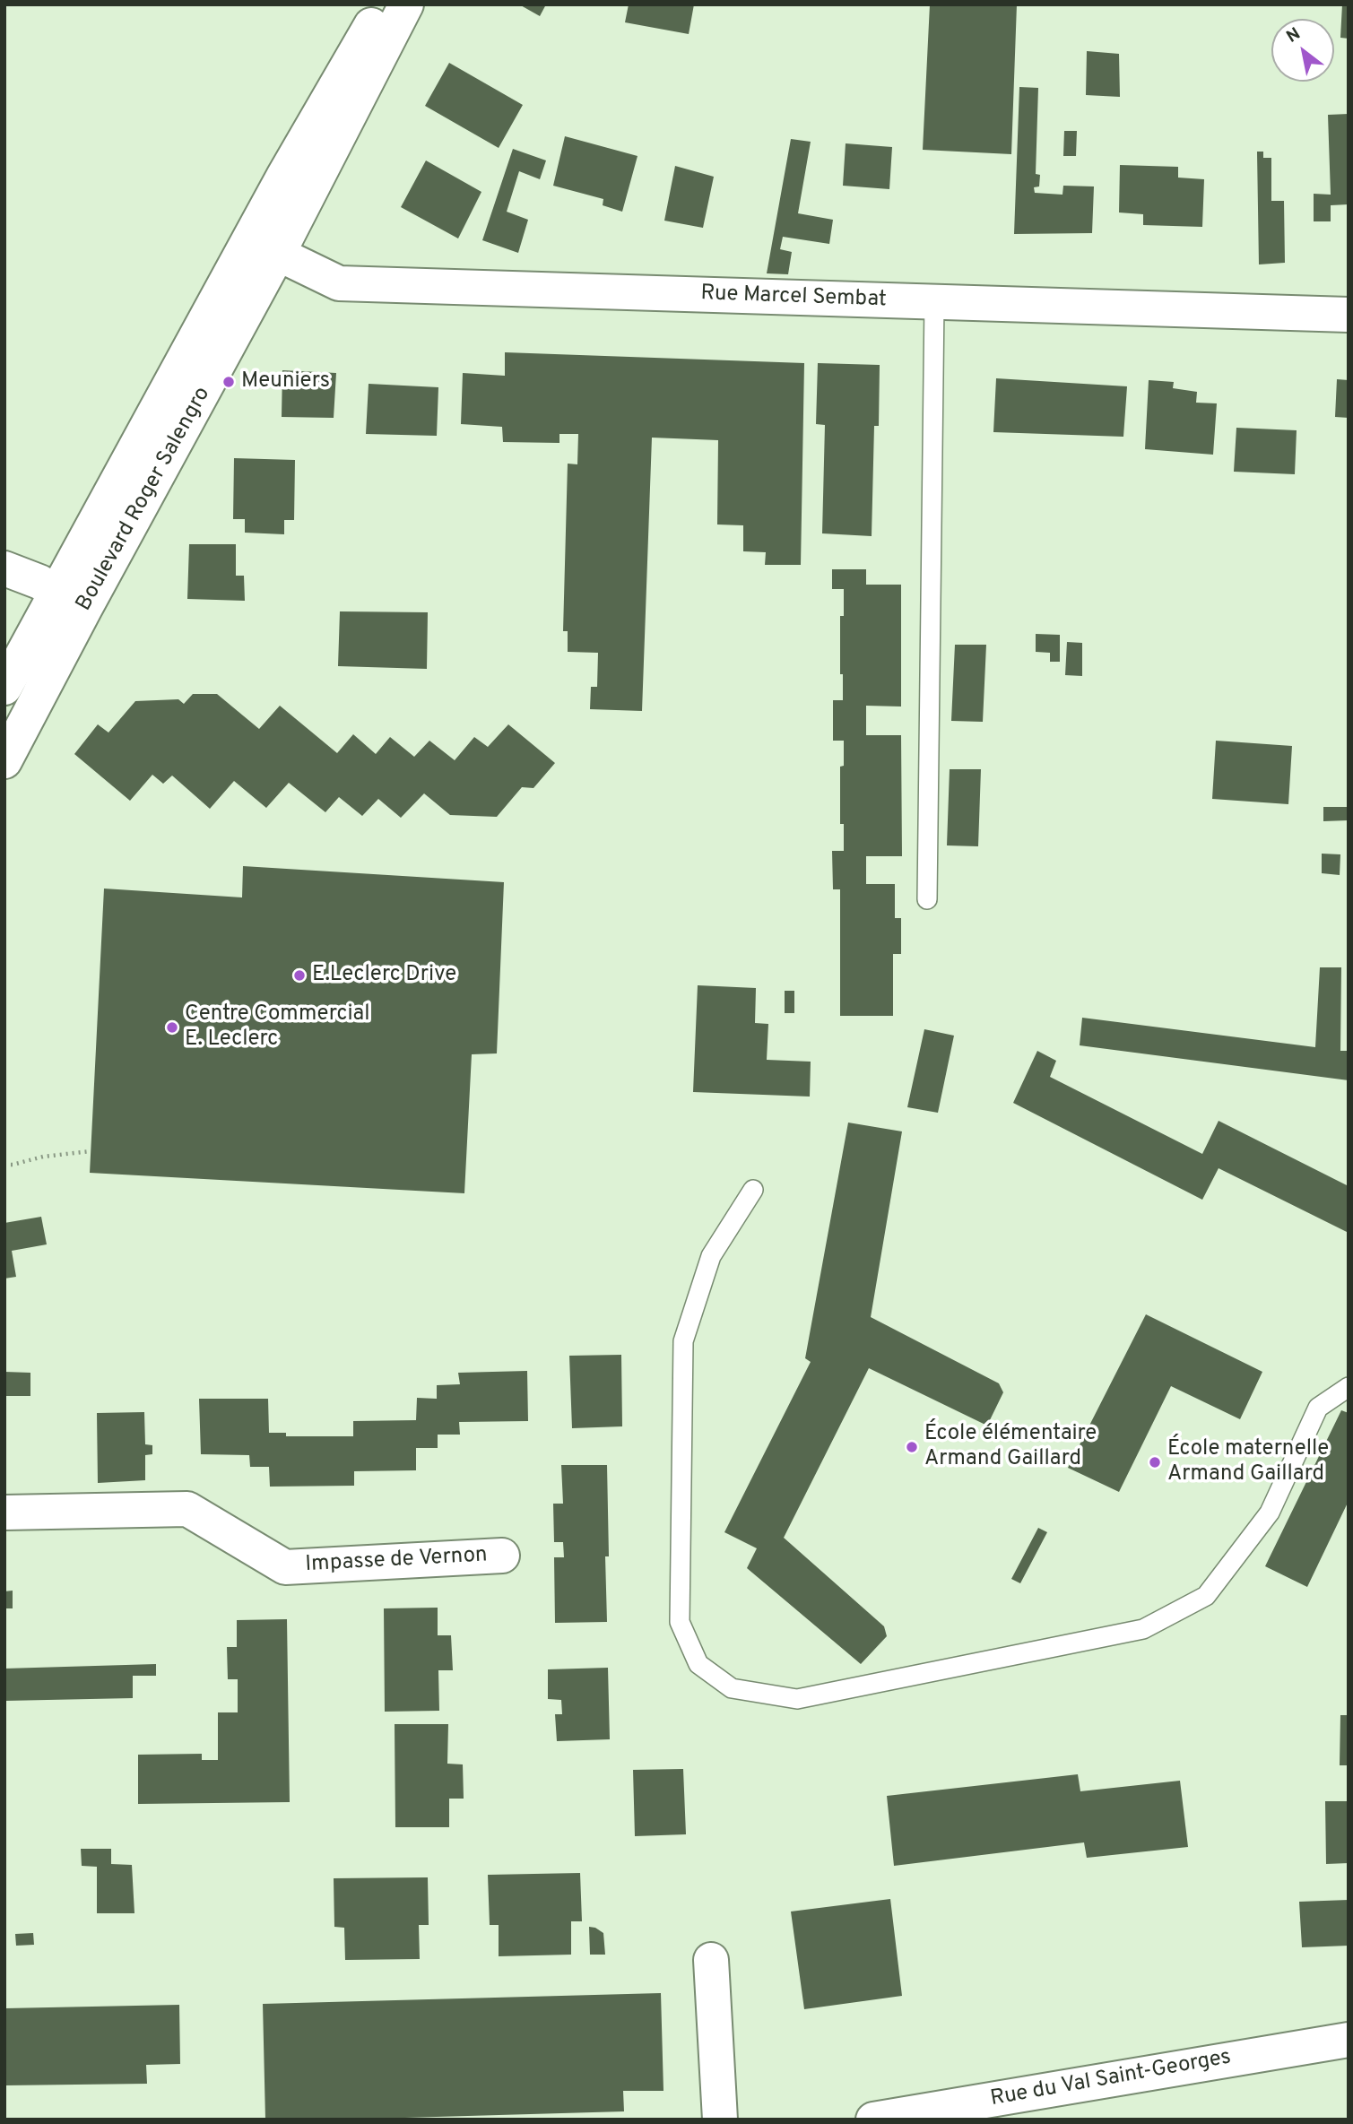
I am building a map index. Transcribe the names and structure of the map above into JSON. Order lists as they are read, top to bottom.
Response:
{
  "streets": {
    "street": [
      "Rue Marcel Sembat",
      "Boulevard Roger Salengro",
      "Impasse de Vernon",
      "Rue du Val Saint-Georges"
    ]
  },
  "crossings": [
    ["Rue Marcel Sembat", "Boulevard Roger Salengro"]
  ],
  "places": [
    "Meuniers",
    "E.Leclerc Drive",
    "Centre Commercial E. Leclerc",
    "École élémentaire Armand Gaillard",
    "École maternelle Armand Gaillard"
  ],
  "north": "top left"
}
